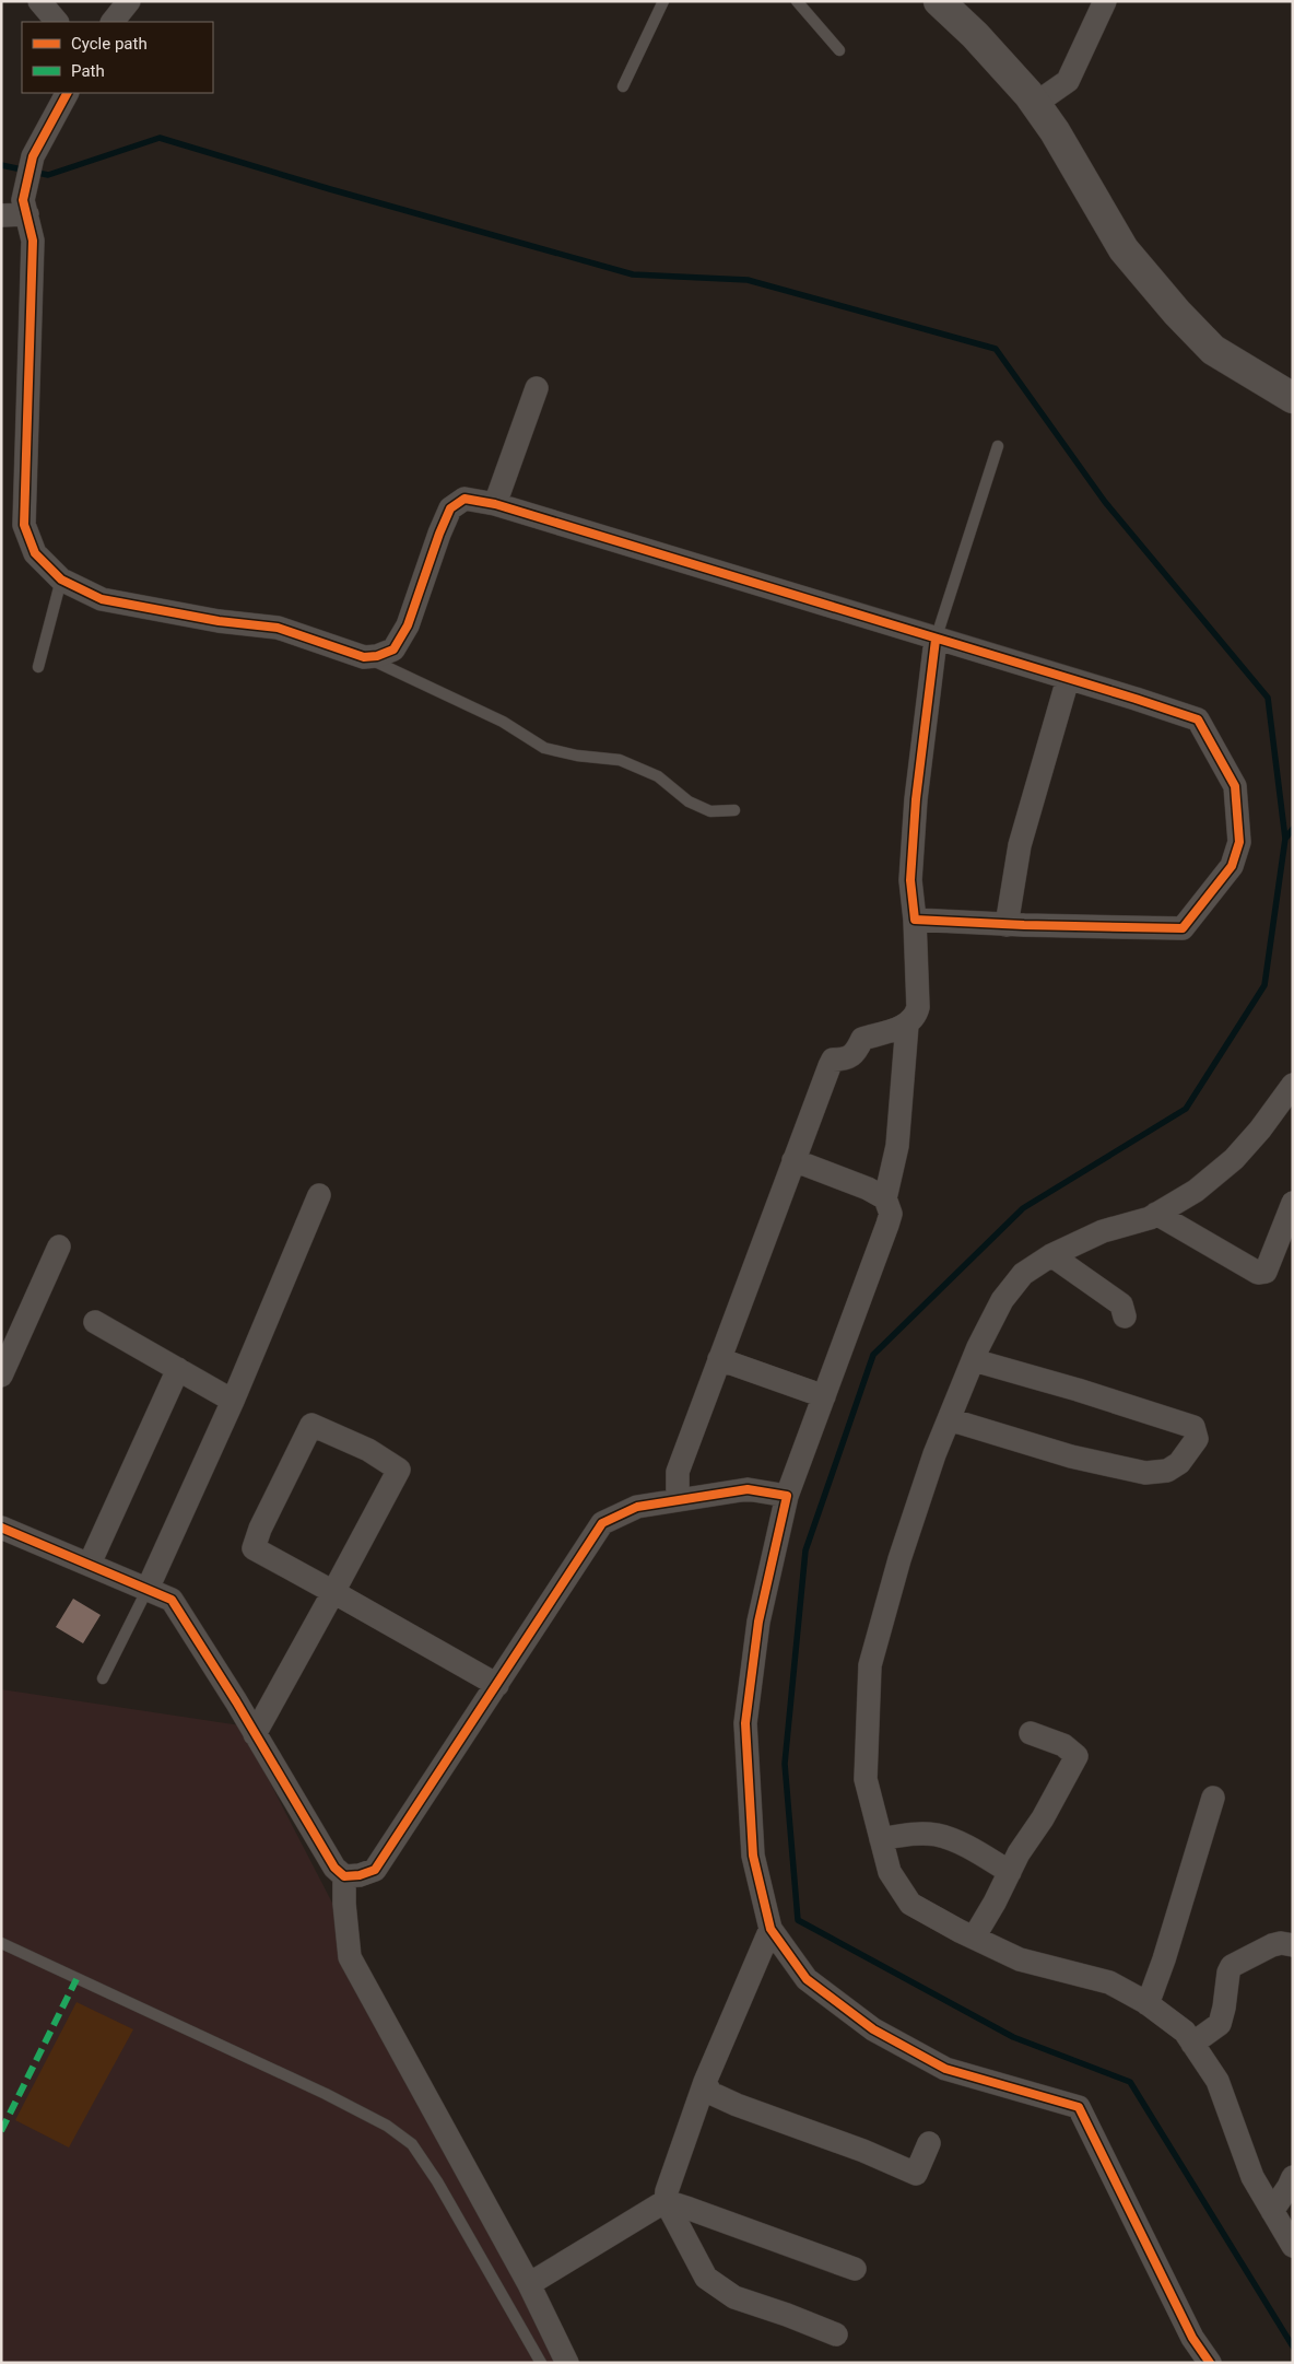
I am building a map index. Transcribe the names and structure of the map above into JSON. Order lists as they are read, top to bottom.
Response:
{
  "legend": ["Cycle path", "Path"]
}
